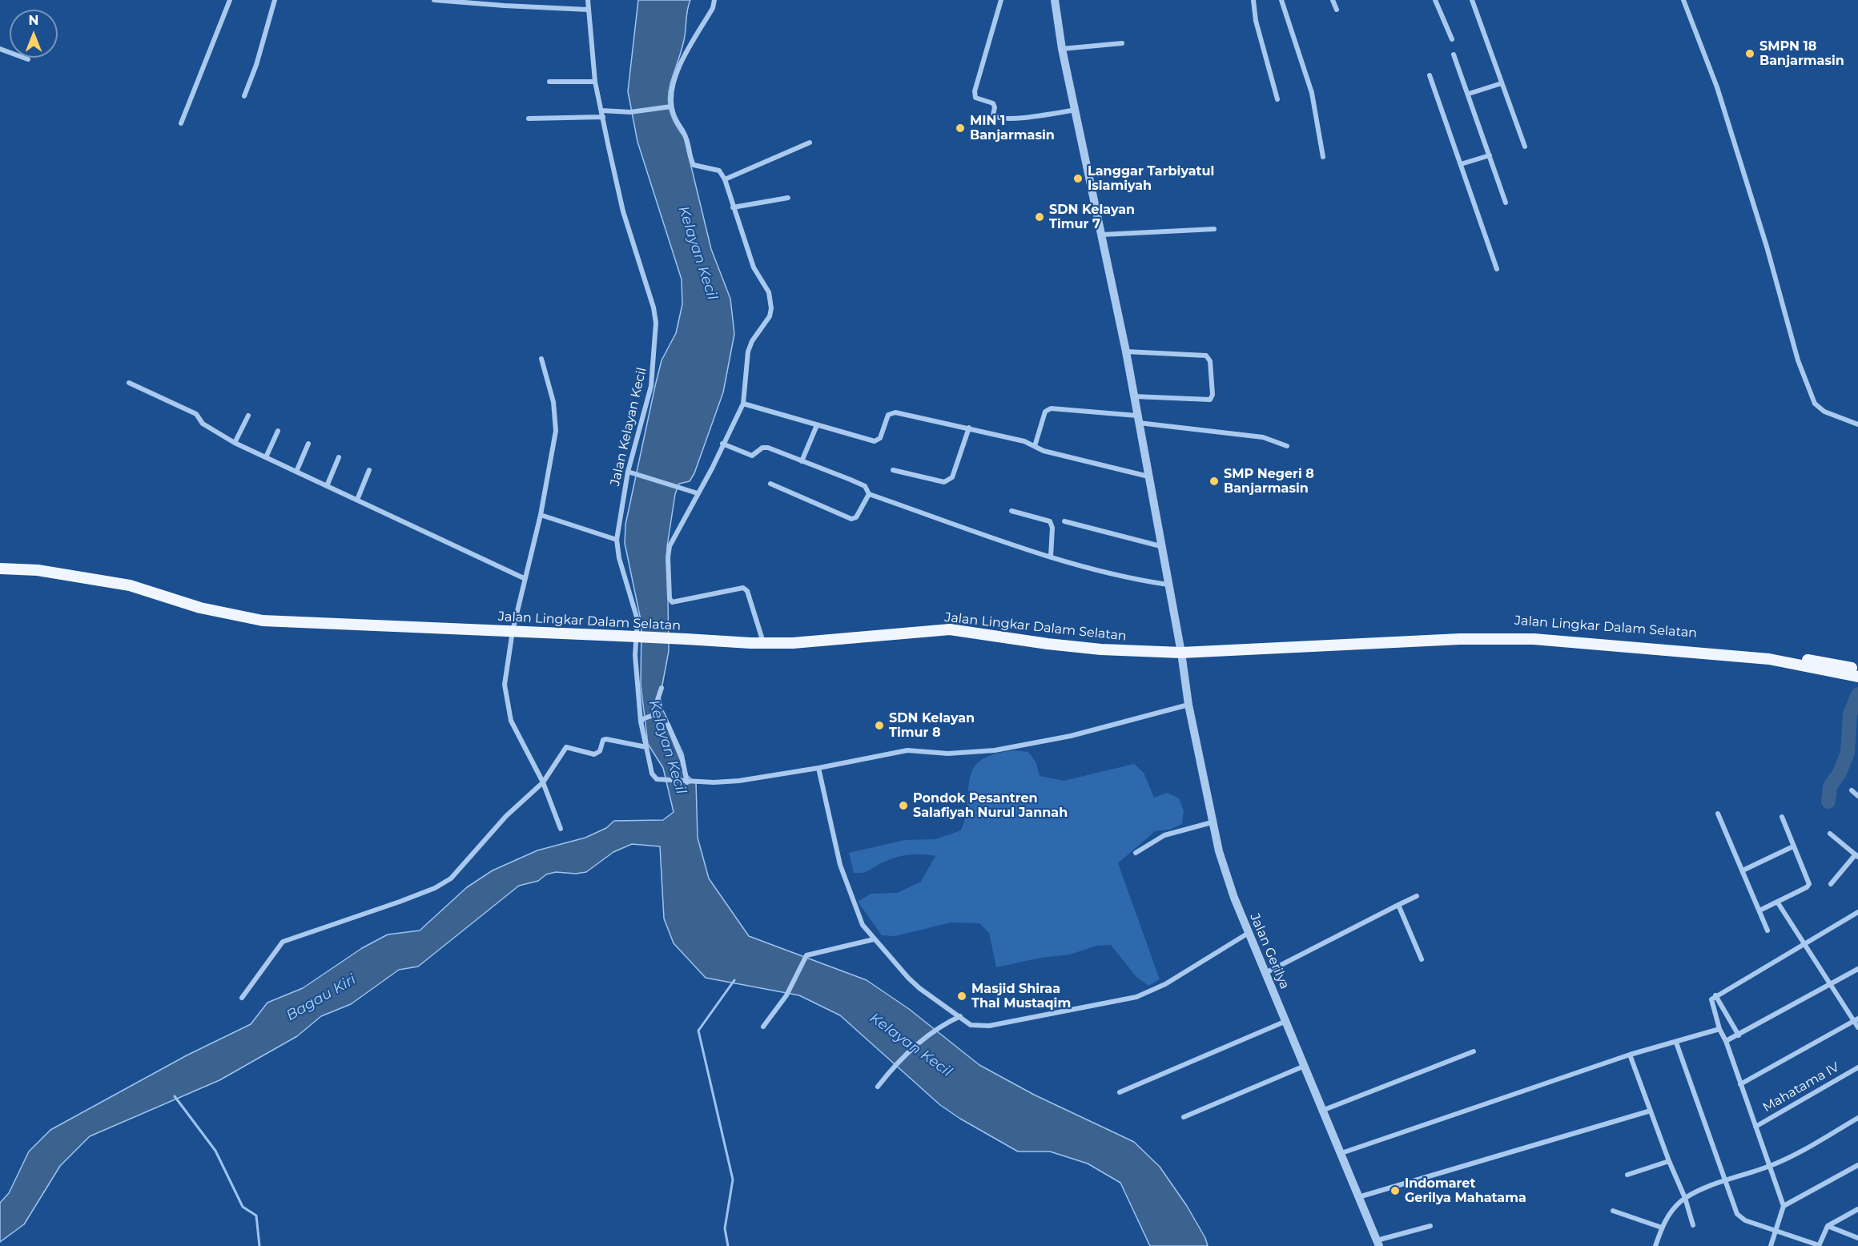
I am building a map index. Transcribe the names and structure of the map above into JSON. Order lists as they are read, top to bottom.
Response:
{
  "streets": {
    "main road": ["Jalan Lingkar Dalam Selatan"],
    "street": ["Jalan Kelayan Kecil", "Jalan Gerilya", "Mahatama IV"]
  },
  "crossings": [
    ["Jalan Lingkar Dalam Selatan", "Jalan Gerilya"]
  ],
  "water": ["Kelayan Kecil", "Bagau Kiri"],
  "places": [
    "SMPN 18 Banjarmasin",
    "MIN 1 Banjarmasin",
    "Langgar Tarbiyatul Islamiyah",
    "SDN Kelayan Timur 7",
    "SMP Negeri 8 Banjarmasin",
    "SDN Kelayan Timur 8",
    "Pondok Pesantren Salafiyah Nurul Jannah",
    "Masjid Shiraa Thal Mustaqim",
    "Indomaret Gerilya Mahatama"
  ],
  "north": "top"
}
